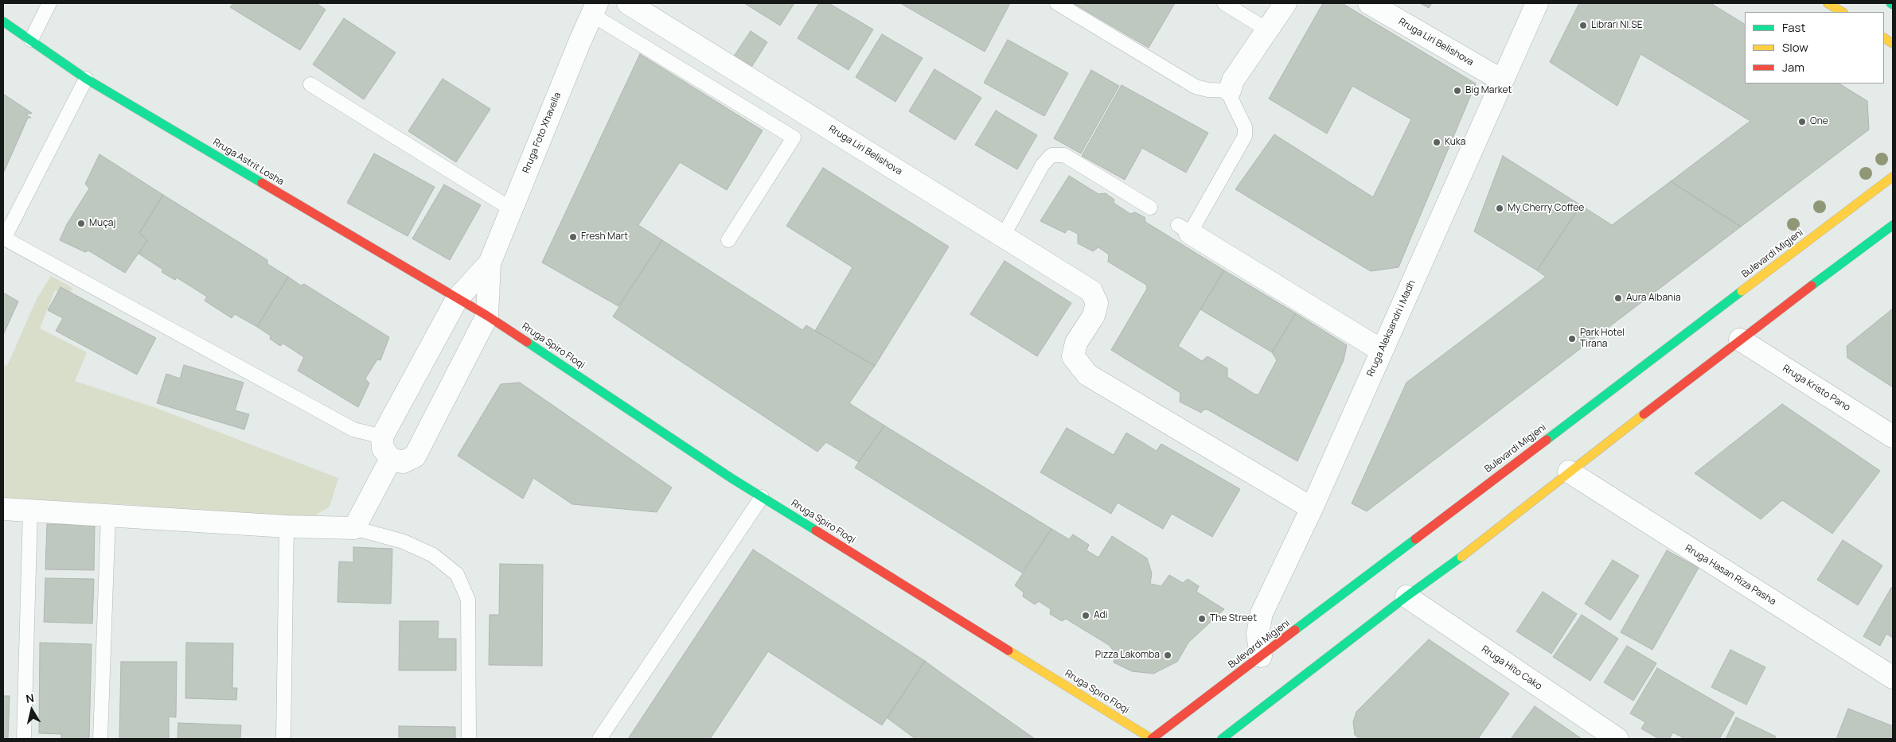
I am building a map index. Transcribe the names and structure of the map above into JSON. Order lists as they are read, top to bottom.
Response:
{
  "streets": {
    "main road": ["Rruga Astrit Losha", "Bulevardi Migjeni", "Rruga Spiro Floqi"],
    "street": [
      "Rruga Liri Belishova",
      "Rruga Foto Xhavella",
      "Rruga Aleksandri i Madh",
      "Rruga Kristo Pano",
      "Rruga Hasan Riza Pasha",
      "Rruga Hito Cako"
    ]
  },
  "crossings": [
    ["Rruga Liri Belishova", "Rruga Aleksandri i Madh"],
    ["Rruga Astrit Losha", "Rruga Spiro Floqi"],
    ["Bulevardi Migjeni", "Rruga Aleksandri i Madh"],
    ["Bulevardi Migjeni", "Rruga Spiro Floqi"]
  ],
  "places": [
    "Librari NI.SE",
    "Big Market",
    "One",
    "Kuka",
    "My Cherry Coffee",
    "Muçaj",
    "Fresh Mart",
    "Aura Albania",
    "Park Hotel Tirana",
    "Adi",
    "The Street",
    "Pizza Lakomba"
  ],
  "legend": ["Fast", "Slow", "Jam"],
  "north": "top"
}
